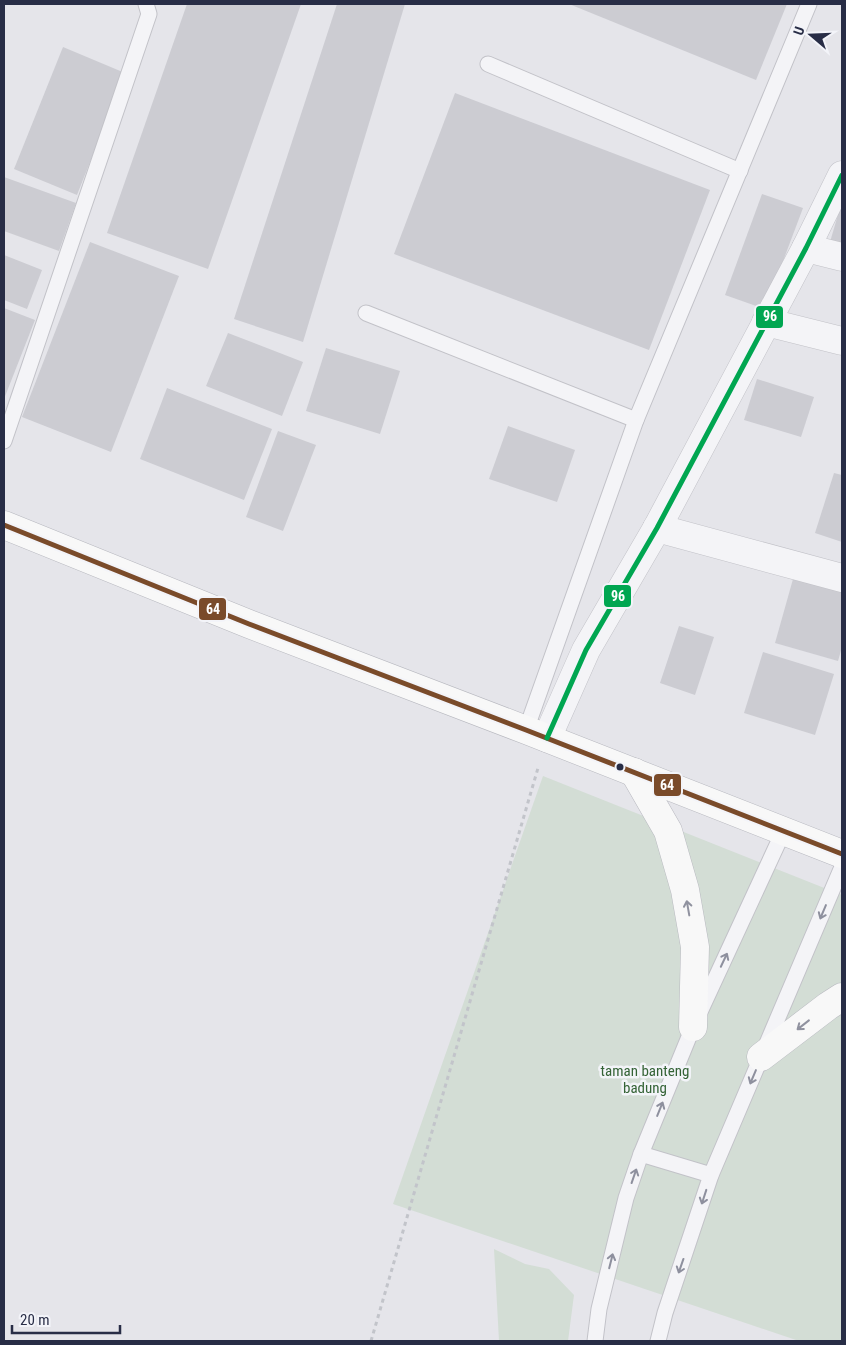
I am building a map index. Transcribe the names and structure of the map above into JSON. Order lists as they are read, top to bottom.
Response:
{
  "parks": ["taman banteng badung"],
  "lines": ["transit line 96", "transit line 64"],
  "scale_bar": "20 m",
  "north": "left"
}
